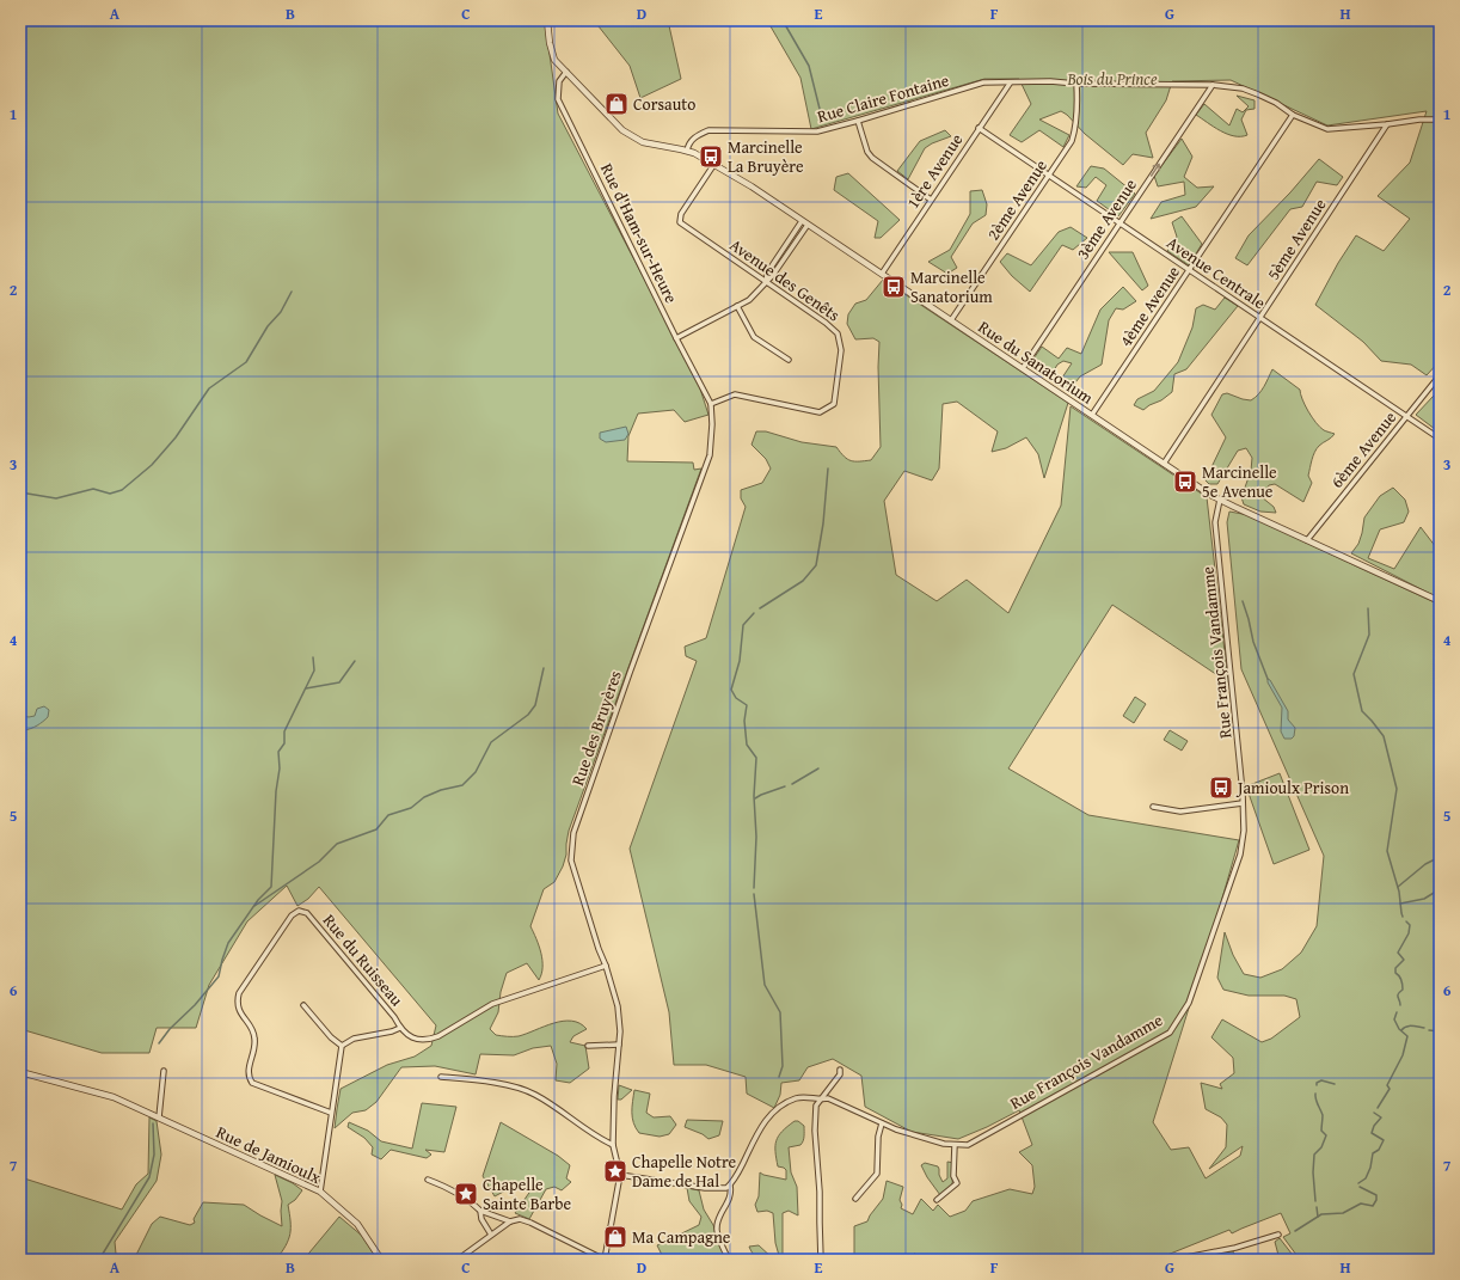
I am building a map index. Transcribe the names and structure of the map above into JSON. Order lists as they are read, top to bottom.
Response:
{
  "streets": {
    "street": [
      "Rue Claire Fontaine",
      "1ère Avenue",
      "2ème Avenue",
      "3ème Avenue",
      "Rue d'Ham-sur-Heure",
      "5ème Avenue",
      "Avenue Centrale",
      "Avenue des Genêts",
      "4ème Avenue",
      "Rue du Sanatorium",
      "6ème Avenue",
      "Rue François Vandamme",
      "Rue des Bruyères",
      "Rue du Ruisseau",
      "Rue de Jamioulx"
    ]
  },
  "crossings": [
    ["Rue Claire Fontaine", "1ère Avenue"],
    ["Rue Claire Fontaine", "2ème Avenue"],
    ["Rue Claire Fontaine", "3ème Avenue"],
    ["Rue Claire Fontaine", "5ème Avenue"],
    ["Rue Claire Fontaine", "4ème Avenue"],
    ["Rue Claire Fontaine", "Rue du Sanatorium"],
    ["1ère Avenue", "Avenue Centrale"],
    ["1ère Avenue", "Rue du Sanatorium"],
    ["2ème Avenue", "Avenue Centrale"],
    ["2ème Avenue", "Rue du Sanatorium"],
    ["3ème Avenue", "Avenue Centrale"],
    ["3ème Avenue", "Rue du Sanatorium"],
    ["Rue d'Ham-sur-Heure", "Avenue des Genêts"],
    ["Rue d'Ham-sur-Heure", "Rue du Sanatorium"],
    ["Rue d'Ham-sur-Heure", "Rue des Bruyères"],
    ["5ème Avenue", "Avenue Centrale"],
    ["5ème Avenue", "Rue du Sanatorium"],
    ["Avenue Centrale", "4ème Avenue"],
    ["Avenue Centrale", "6ème Avenue"],
    ["Avenue des Genêts", "Rue du Sanatorium"],
    ["Avenue des Genêts", "Rue des Bruyères"],
    ["4ème Avenue", "Rue du Sanatorium"],
    ["Rue du Sanatorium", "6ème Avenue"],
    ["Rue du Sanatorium", "Rue François Vandamme"]
  ],
  "one_way": ["3ème Avenue"],
  "parks": ["Bois du Prince"],
  "places": {
    "shop": ["Corsauto", "Ma Campagne"],
    "bus stop": [
      "Marcinelle La Bruyère",
      "Marcinelle Sanatorium",
      "Marcinelle 5e Avenue",
      "Jamioulx Prison"
    ],
    "place": ["Chapelle Notre Dame de Hal", "Chapelle Sainte Barbe"]
  },
  "grid": {
    "columns": [
      "A",
      "B",
      "C",
      "D",
      "E",
      "F",
      "G",
      "H"
    ],
    "rows": [
      "1",
      "2",
      "3",
      "4",
      "5",
      "6",
      "7"
    ]
  }
}
